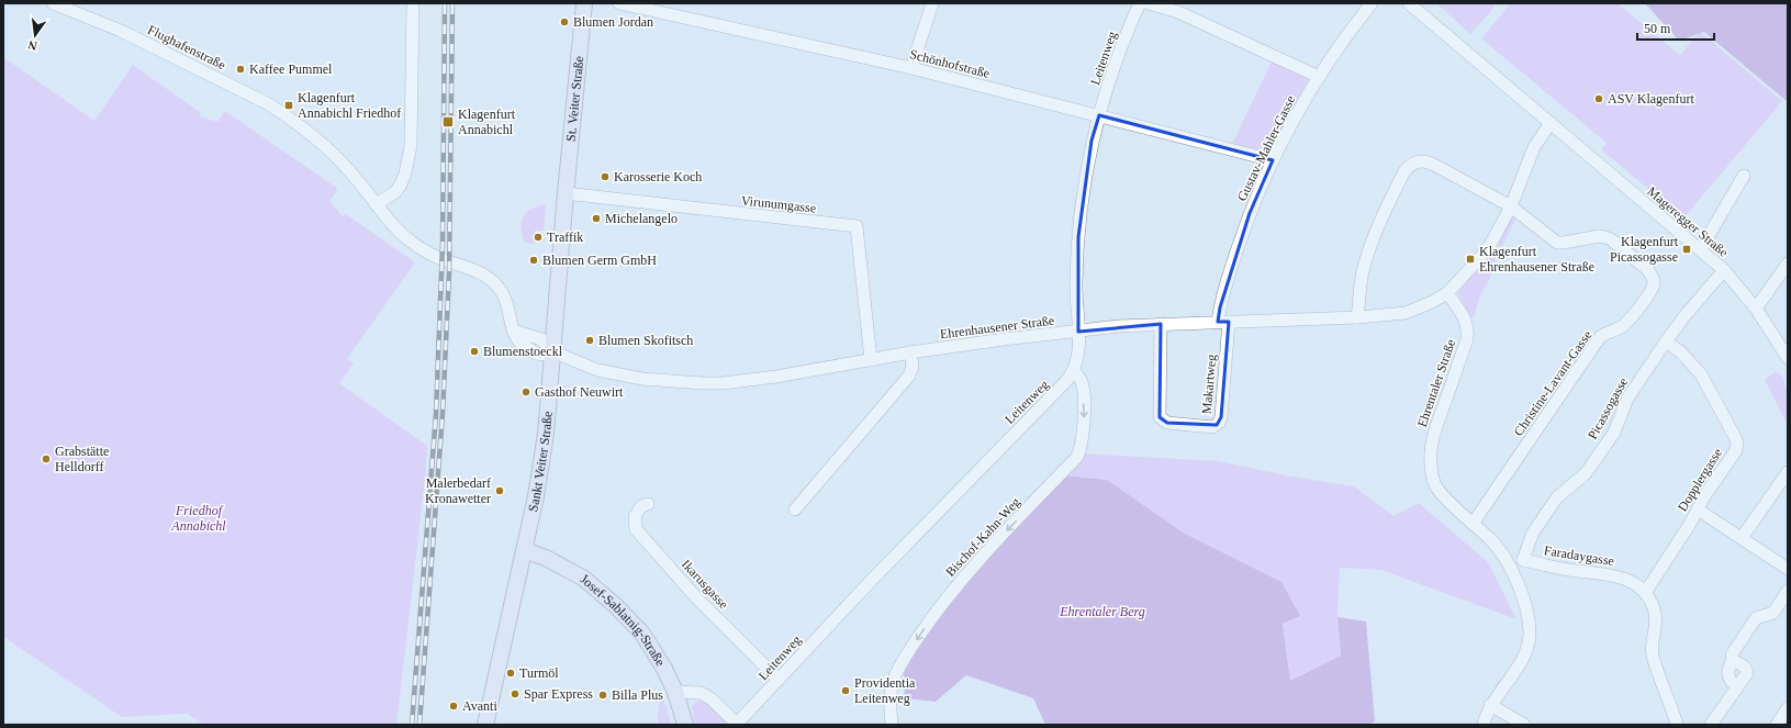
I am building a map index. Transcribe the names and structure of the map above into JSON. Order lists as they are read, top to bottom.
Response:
{
  "streets": {
    "main road": ["St. Veiter Straße", "Sankt Veiter Straße", "Josef-Sablatnig-Straße"],
    "street": [
      "Flughafenstraße",
      "Leitenweg",
      "Schönhofstraße",
      "Gustav-Mahler-Gasse",
      "Virunumgasse",
      "Mageregger Straße",
      "Ehrenhausener Straße",
      "Ehrentaler Straße",
      "Christine-Lavant-Gasse",
      "Makartweg",
      "Picassogasse",
      "Dopplergasse",
      "Bischof-Kahn-Weg",
      "Faradaygasse",
      "Ikarusgasse"
    ]
  },
  "crossings": [
    ["Flughafenstraße", "Ehrenhausener Straße"],
    ["Flughafenstraße", "Sankt Veiter Straße"],
    ["Leitenweg", "Schönhofstraße"],
    ["Leitenweg", "Ehrenhausener Straße"],
    ["Leitenweg", "Bischof-Kahn-Weg"],
    ["Leitenweg", "Ikarusgasse"],
    ["Schönhofstraße", "Gustav-Mahler-Gasse"],
    ["St. Veiter Straße", "Virunumgasse"],
    ["St. Veiter Straße", "Sankt Veiter Straße"],
    ["Gustav-Mahler-Gasse", "Ehrenhausener Straße"],
    ["Gustav-Mahler-Gasse", "Makartweg"],
    ["Virunumgasse", "Ehrenhausener Straße"],
    ["Virunumgasse", "Sankt Veiter Straße"],
    ["Mageregger Straße", "Picassogasse"],
    ["Ehrenhausener Straße", "Ehrentaler Straße"],
    ["Ehrenhausener Straße", "Makartweg"],
    ["Ehrenhausener Straße", "Sankt Veiter Straße"],
    ["Ehrentaler Straße", "Christine-Lavant-Gasse"],
    ["Picassogasse", "Dopplergasse"],
    ["Picassogasse", "Faradaygasse"],
    ["Sankt Veiter Straße", "Josef-Sablatnig-Straße"],
    ["Dopplergasse", "Faradaygasse"]
  ],
  "one_way": ["Bischof-Kahn-Weg"],
  "parks": ["Friedhof Annabichl", "Ehrentaler Berg"],
  "places": {
    "other": [
      "Blumen Jordan",
      "Kaffee Pummel",
      "ASV Klagenfurt",
      "Karosserie Koch",
      "Michelangelo",
      "Traffik",
      "Blumen Germ GmbH",
      "Blumen Skofitsch",
      "Blumenstoeckl",
      "Gasthof Neuwirt",
      "Grabstätte Helldorff",
      "Malerbedarf Kronawetter",
      "Turmöl",
      "Providentia Leitenweg",
      "Spar Express",
      "Billa Plus",
      "Avanti"
    ],
    "transit": [
      "Klagenfurt Annabichl Friedhof",
      "Klagenfurt Annabichl",
      "Klagenfurt Picassogasse",
      "Klagenfurt Ehrenhausener Straße"
    ]
  },
  "scale_bar": "50 m",
  "north": "bottom"
}
